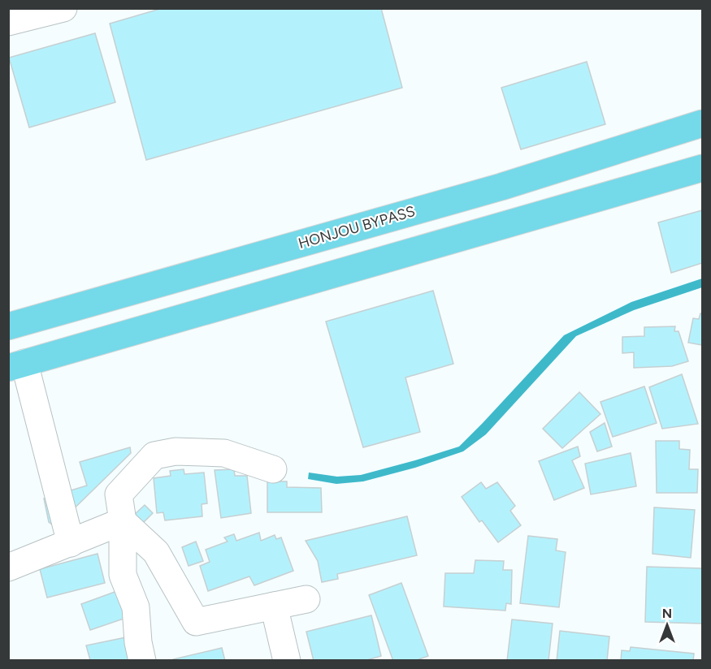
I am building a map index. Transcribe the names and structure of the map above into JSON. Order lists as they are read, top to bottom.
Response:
{
  "streets": {
    "highway": ["HONJOU BYPASS"]
  },
  "north": "top"
}
